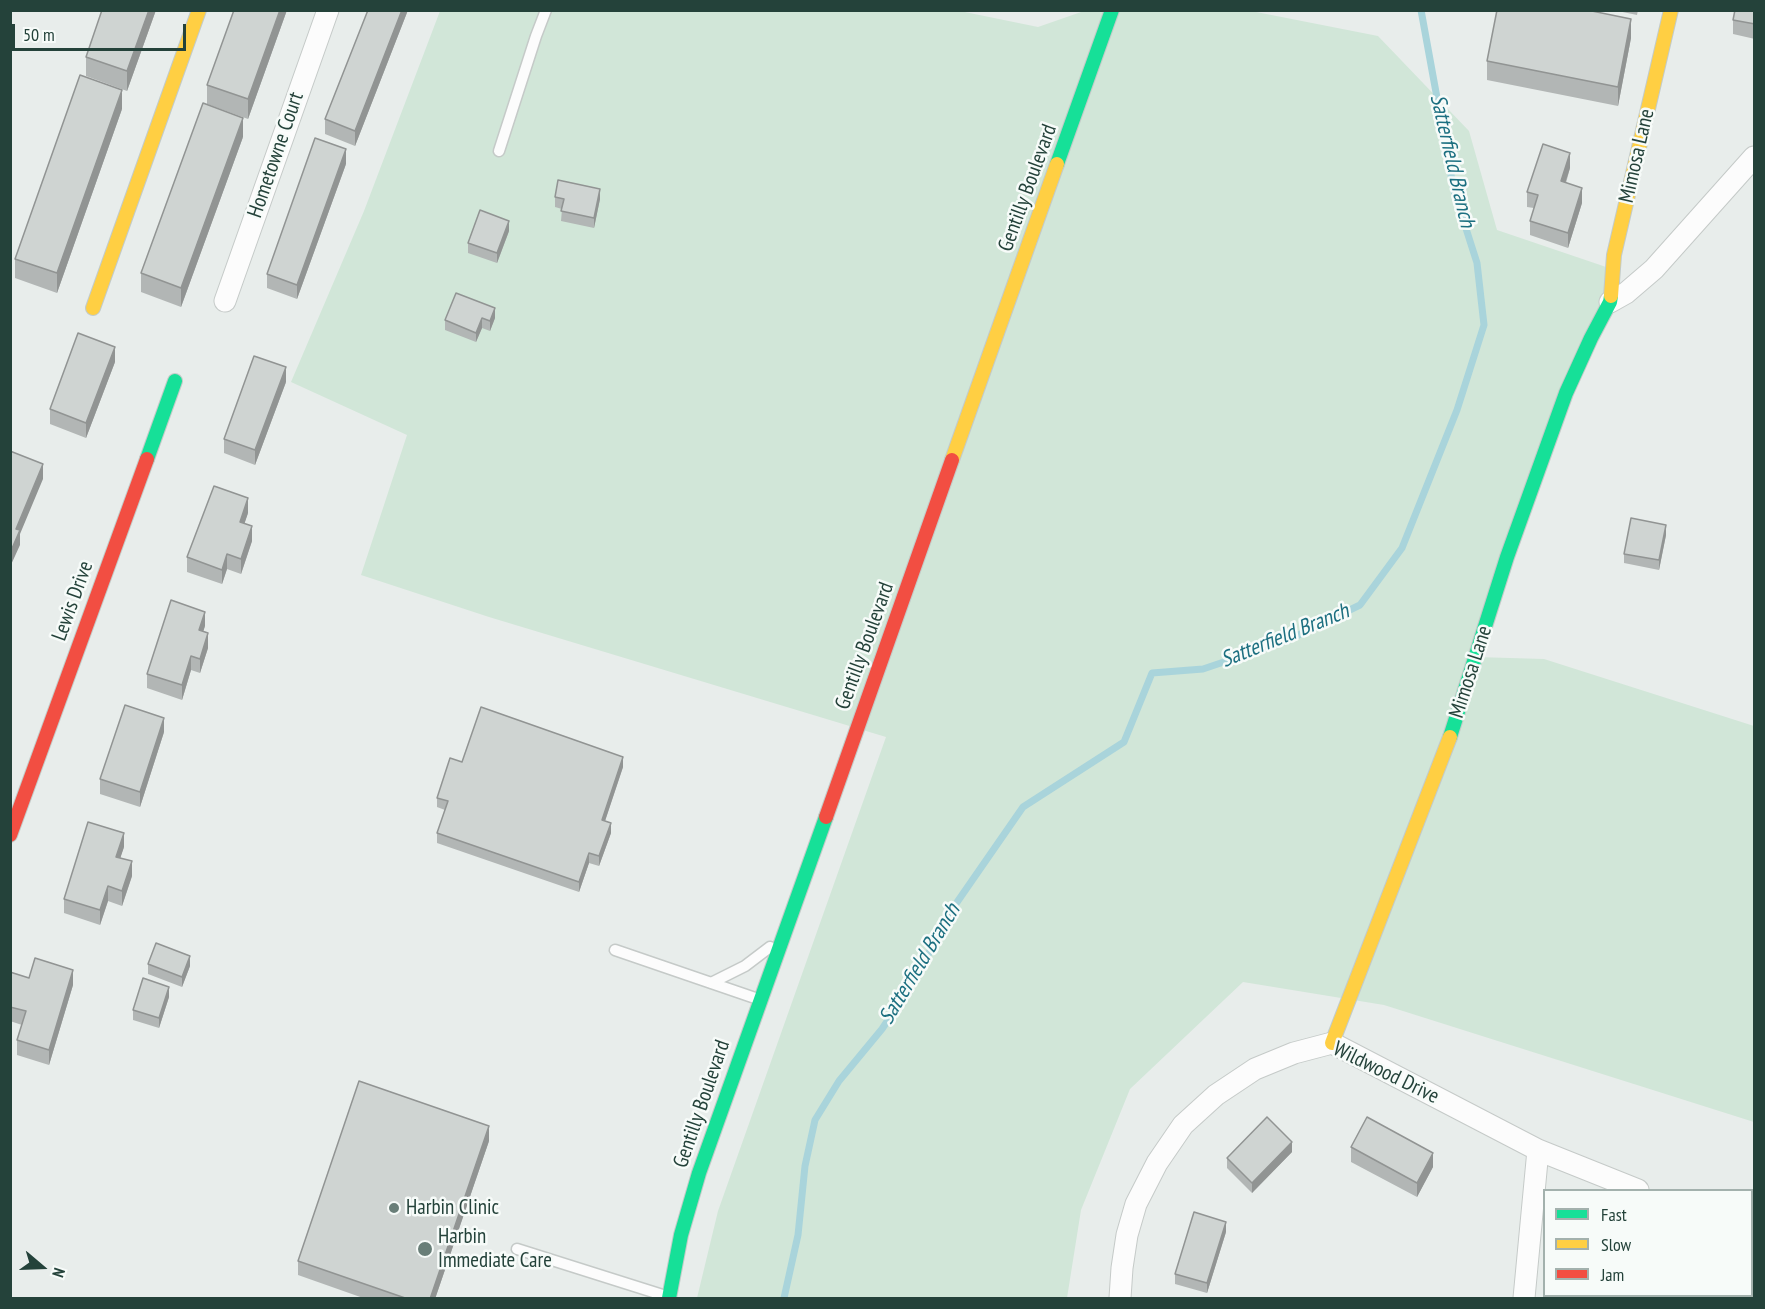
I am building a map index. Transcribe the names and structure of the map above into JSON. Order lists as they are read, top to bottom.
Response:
{
  "streets": {
    "street": [
      "Hometowne Court",
      "Mimosa Lane",
      "Gentilly Boulevard",
      "Lewis Drive",
      "Wildwood Drive"
    ]
  },
  "crossings": [
    ["Mimosa Lane", "Wildwood Drive"]
  ],
  "water": ["Satterfield Branch"],
  "places": ["Harbin Clinic", "Harbin Immediate Care"],
  "legend": ["Fast", "Slow", "Jam"],
  "scale_bar": "50 m",
  "north": "right"
}
